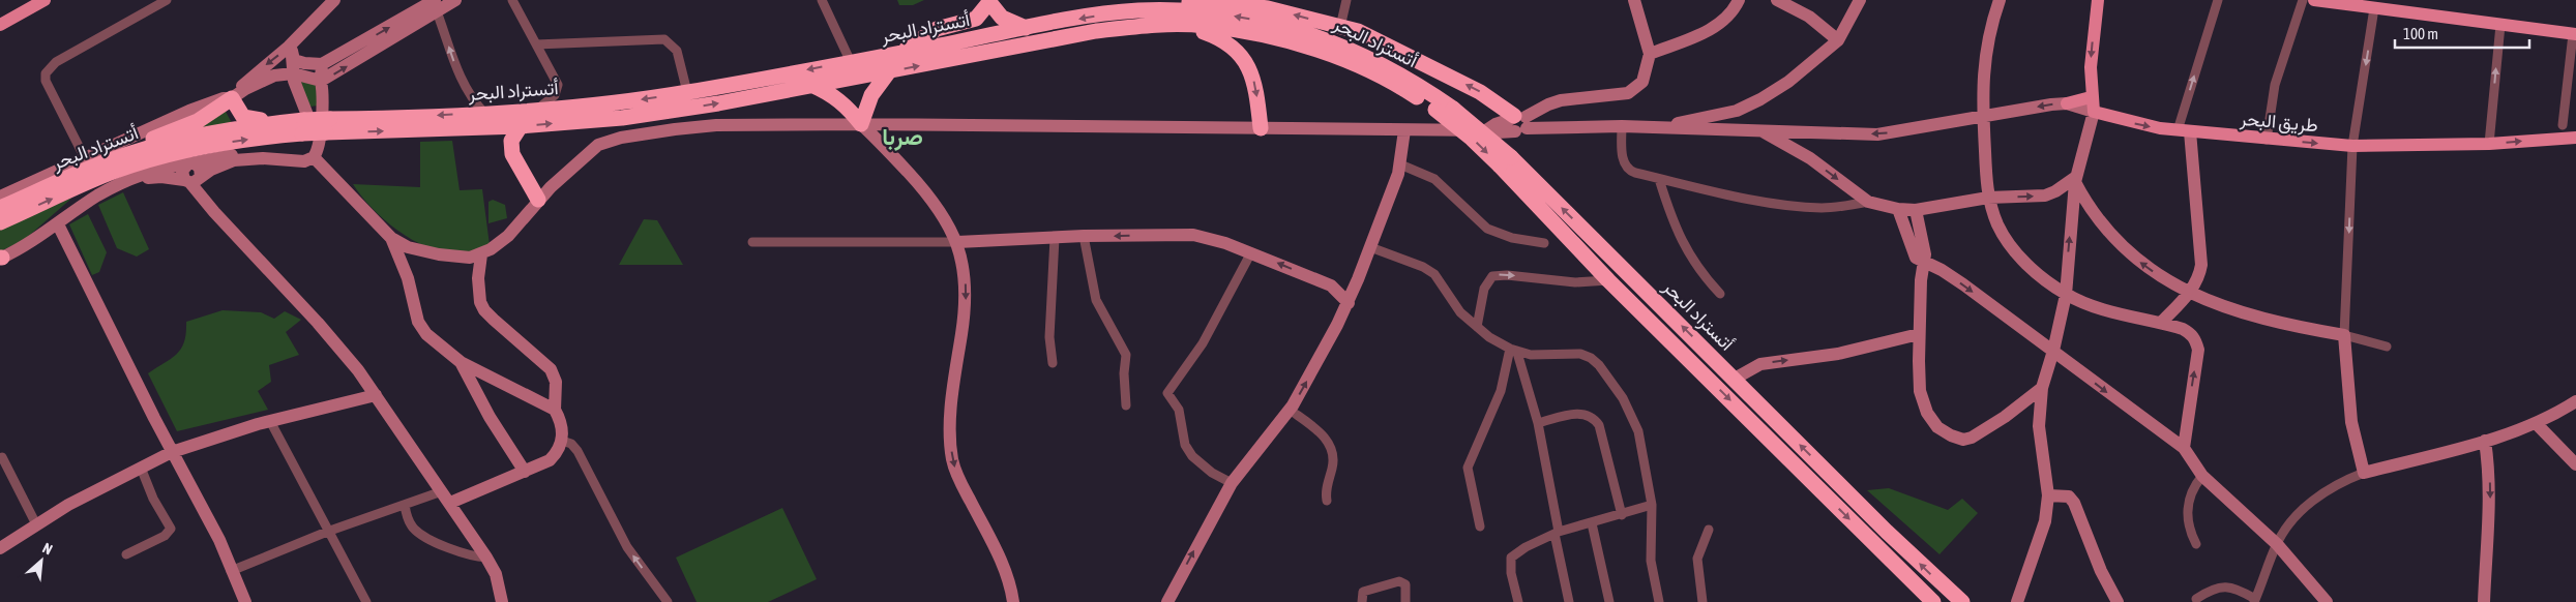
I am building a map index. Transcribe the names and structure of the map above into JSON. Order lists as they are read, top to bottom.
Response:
{
  "streets": {
    "highway": ["أتستراد البحر"],
    "main road": ["طريق البحر"]
  },
  "one_way": ["طريق البحر"],
  "districts": ["صربا"],
  "scale_bar": "100 m",
  "north": "top right"
}
